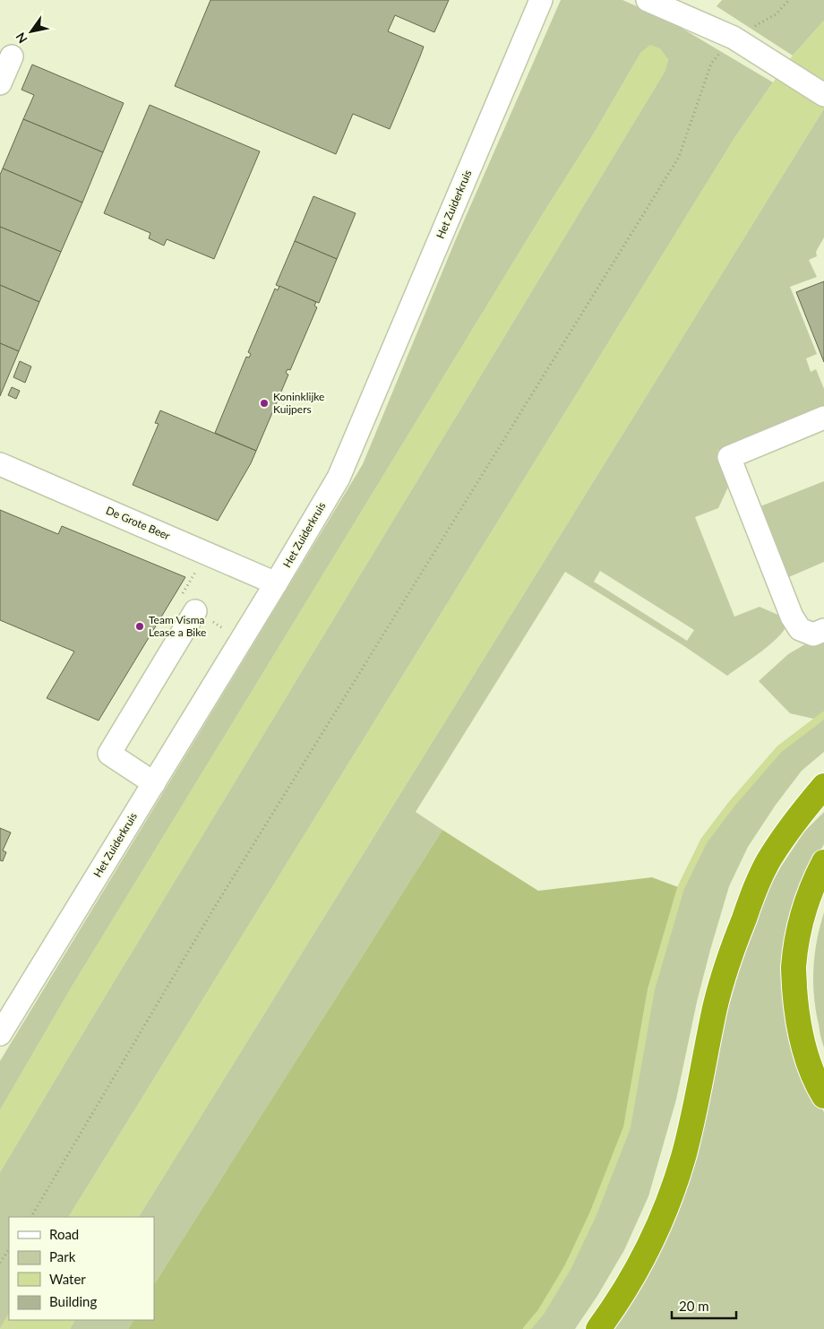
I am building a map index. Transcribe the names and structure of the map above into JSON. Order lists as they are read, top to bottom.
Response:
{
  "streets": {
    "street": ["Het Zuiderkruis", "De Grote Beer"]
  },
  "crossings": [
    ["Het Zuiderkruis", "De Grote Beer"]
  ],
  "places": ["Koninklijke Kuijpers", "Team Visma Lease a Bike"],
  "legend": [
    "Road",
    "Park",
    "Water",
    "Building"
  ],
  "scale_bar": "20 m",
  "north": "bottom left"
}
